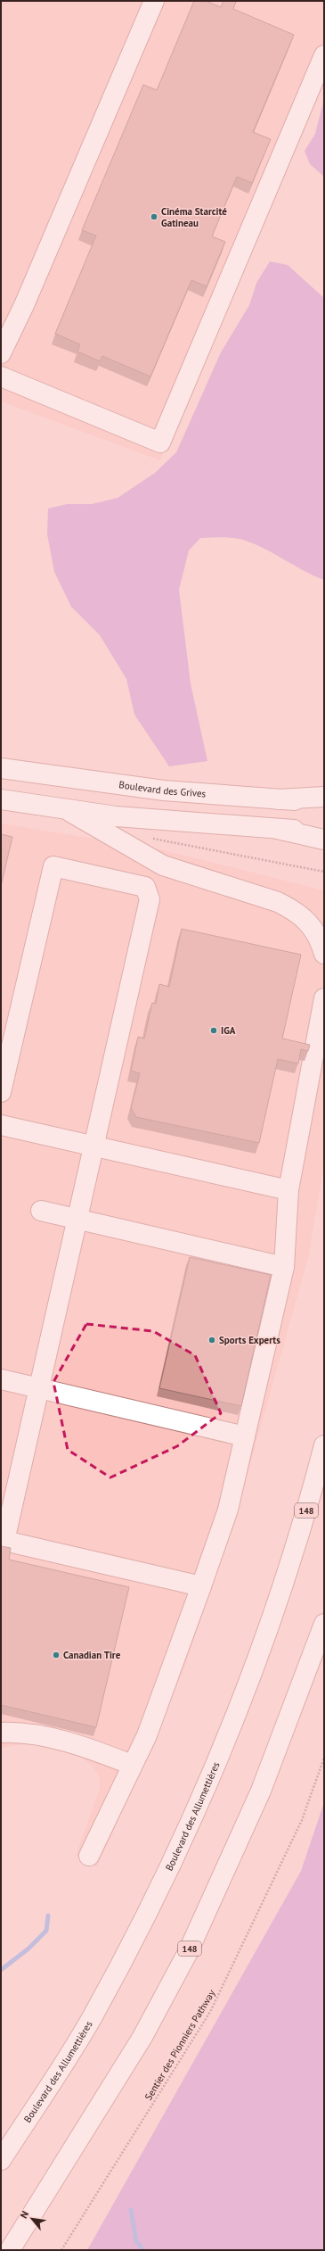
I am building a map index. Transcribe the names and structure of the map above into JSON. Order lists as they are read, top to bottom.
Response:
{
  "streets": {
    "main road": ["Boulevard des Grives", "148", "Boulevard des Allumettières"],
    "path": ["Sentier des Pionniers Pathway"]
  },
  "places": [
    "Cinéma Starcité Gatineau",
    "IGA",
    "Sports Experts",
    "Canadian Tire"
  ],
  "north": "top left"
}
